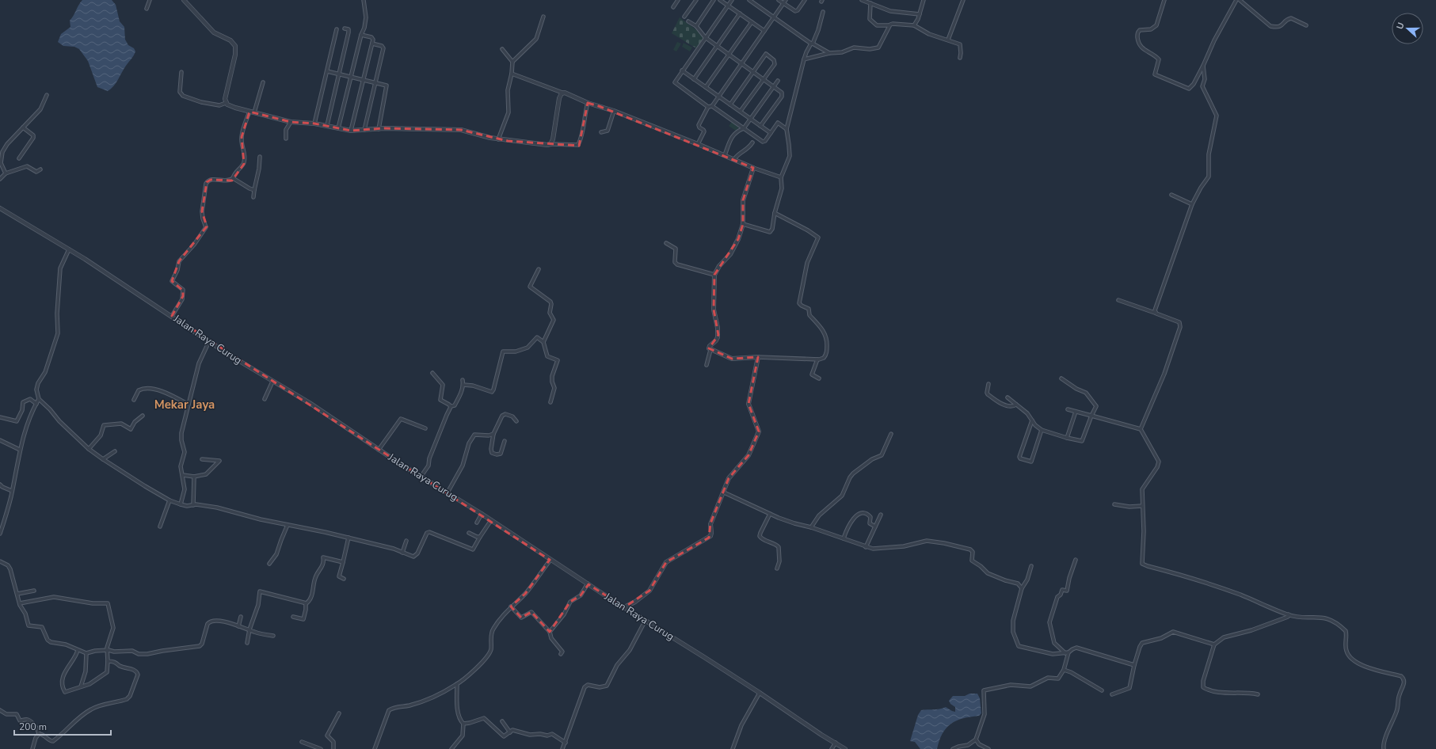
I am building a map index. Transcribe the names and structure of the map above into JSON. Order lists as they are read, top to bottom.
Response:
{
  "streets": {
    "street": ["Jalan Raya Curug"]
  },
  "districts": ["Mekar Jaya"],
  "scale_bar": "200 m",
  "north": "left"
}
